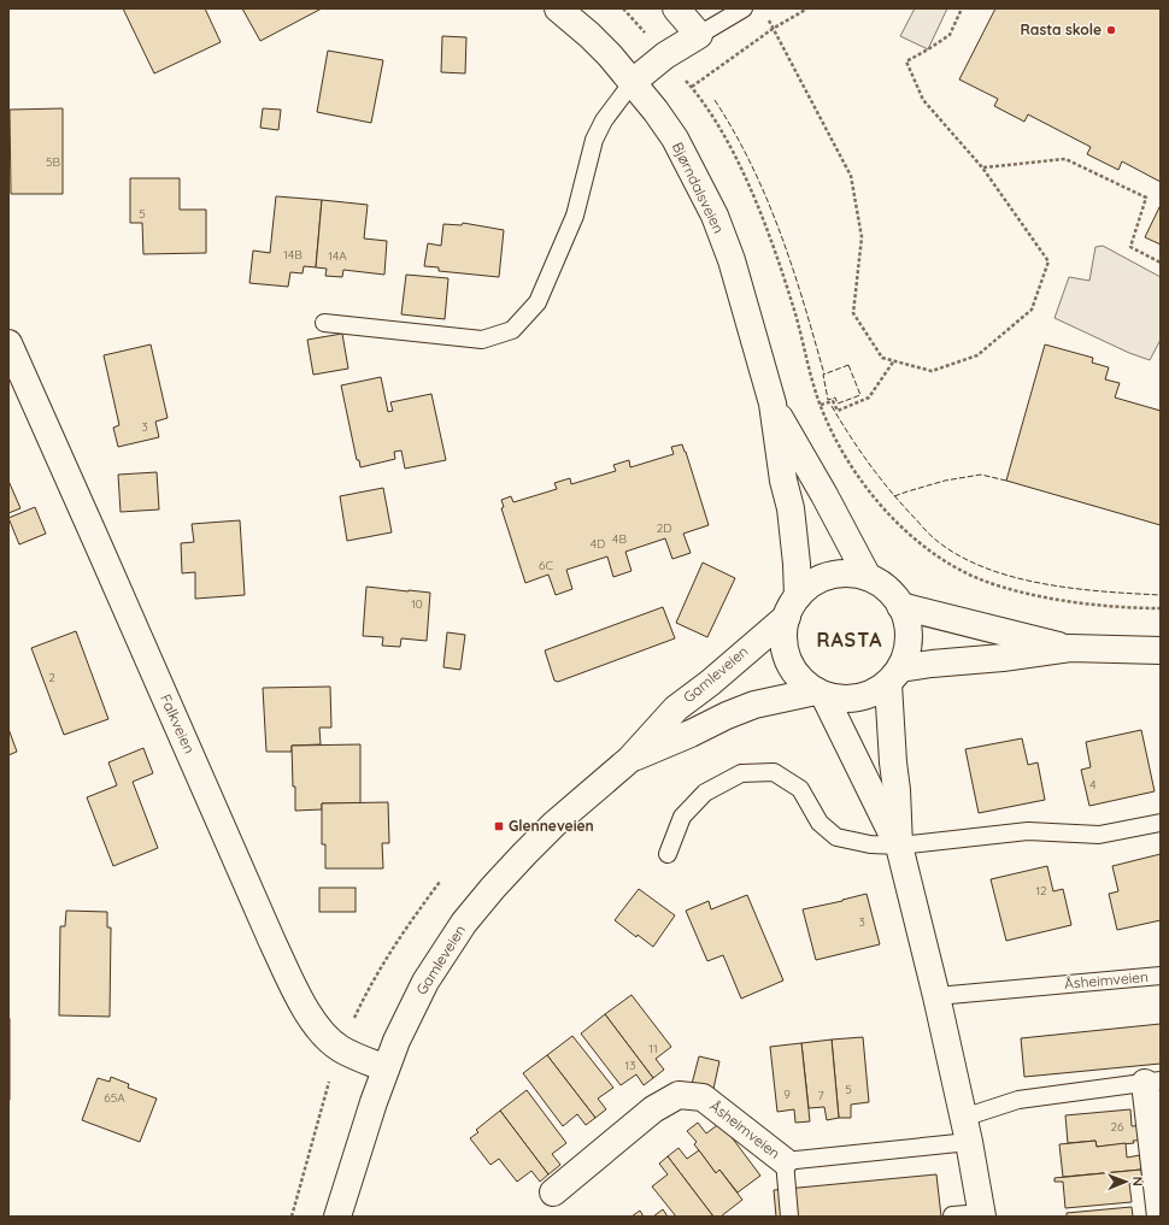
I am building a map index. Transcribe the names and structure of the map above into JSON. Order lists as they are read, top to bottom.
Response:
{
  "streets": {
    "street": [
      "Bjørndalsveien",
      "Gamleveien",
      "Falkveien",
      "Åsheimveien"
    ]
  },
  "crossings": [
    ["Bjørndalsveien", "Gamleveien"],
    ["Gamleveien", "Falkveien"]
  ],
  "districts": ["RASTA"],
  "places": {
    "other": ["Rasta skole"],
    "transit": ["Glenneveien"]
  },
  "house_numbers": [
    "5B",
    "5",
    "14B",
    "14A",
    "3",
    "2D",
    "4B",
    "4D",
    "6C",
    "10",
    "2",
    "4",
    "12",
    "3",
    "11",
    "13",
    "5",
    "9",
    "7",
    "65A",
    "26"
  ],
  "north": "right"
}
